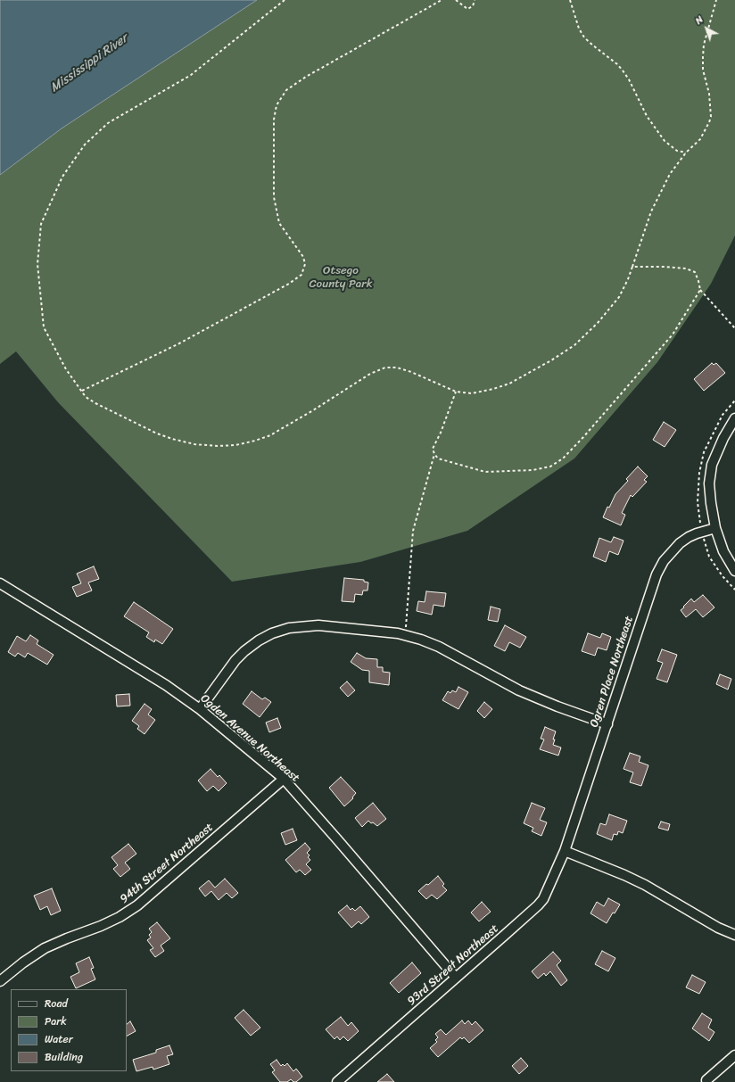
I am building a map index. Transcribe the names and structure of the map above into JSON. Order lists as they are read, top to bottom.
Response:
{
  "streets": {
    "street": [
      "Ogren Place Northeast",
      "Ogden Avenue Northeast",
      "94th Street Northeast",
      "93rd Street Northeast"
    ]
  },
  "crossings": [
    ["Ogren Place Northeast", "93rd Street Northeast"],
    ["Ogden Avenue Northeast", "94th Street Northeast"],
    ["Ogden Avenue Northeast", "93rd Street Northeast"]
  ],
  "water": ["Mississippi River"],
  "parks": ["Otsego County Park"],
  "legend": [
    "Road",
    "Park",
    "Water",
    "Building"
  ],
  "north": "top left"
}
